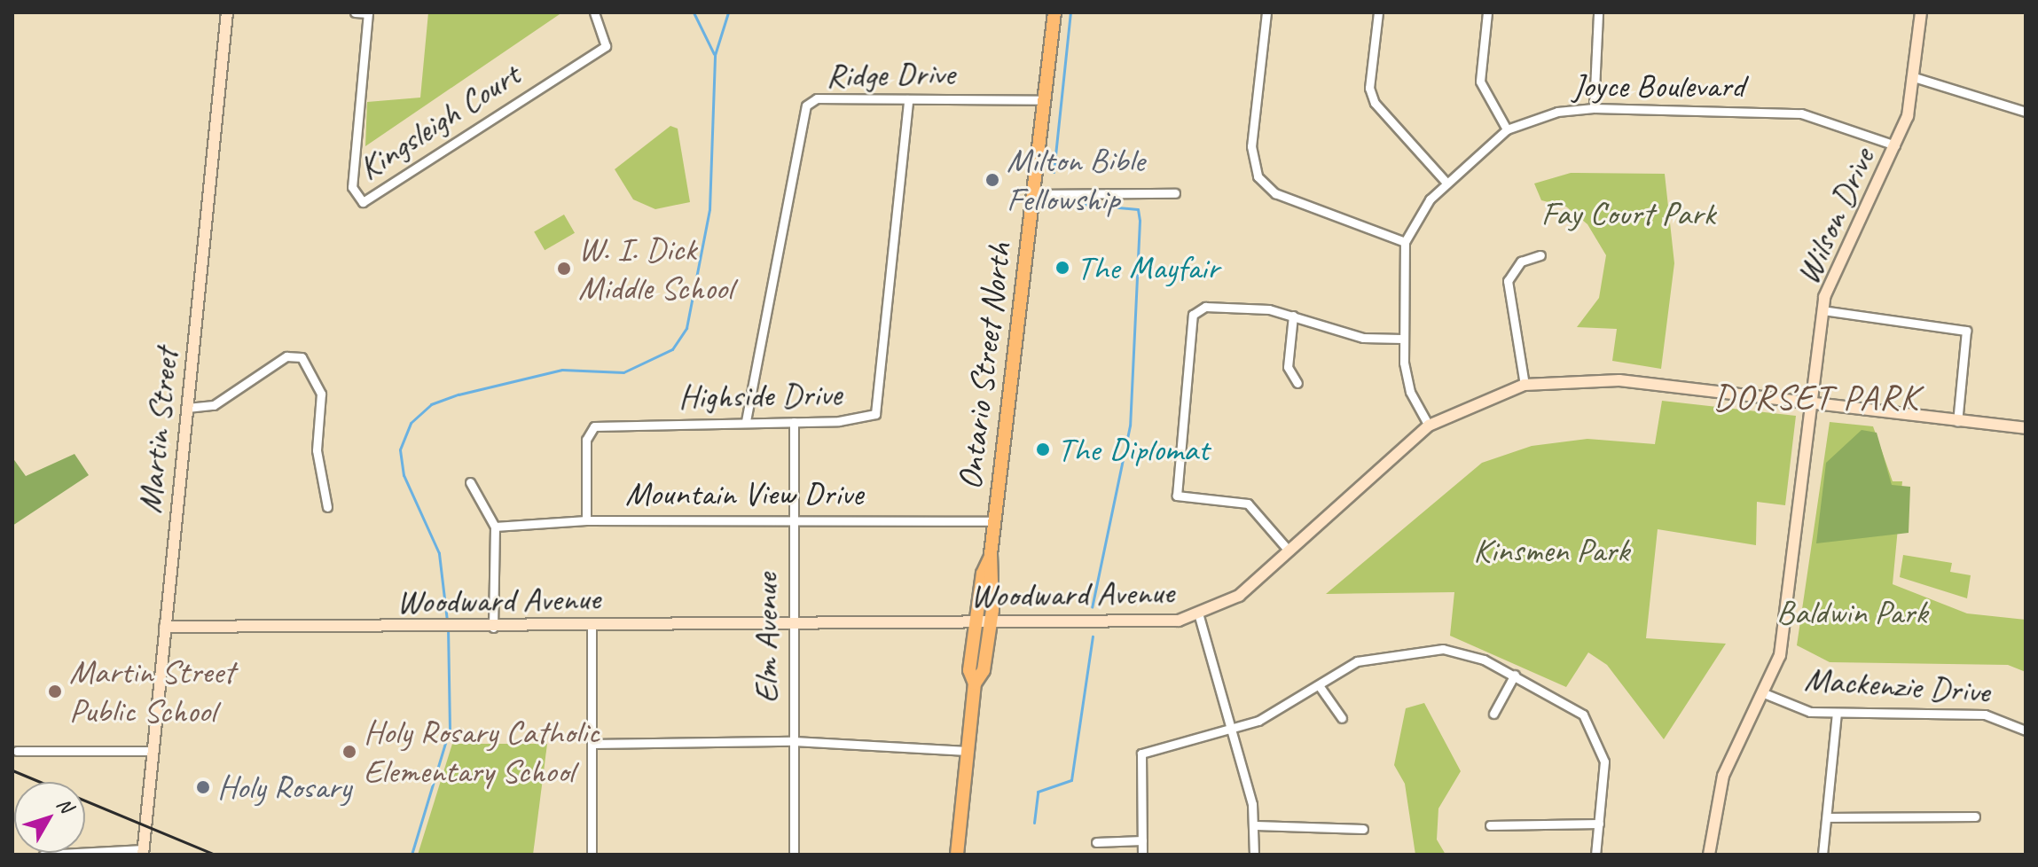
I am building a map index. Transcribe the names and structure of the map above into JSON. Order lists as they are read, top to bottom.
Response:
{
  "streets": {
    "main road": ["Ontario Street North"],
    "street": [
      "Ridge Drive",
      "Joyce Boulevard",
      "Kingsleigh Court",
      "Wilson Drive",
      "Highside Drive",
      "Martin Street",
      "Mountain View Drive",
      "Woodward Avenue",
      "Elm Avenue",
      "Mackenzie Drive"
    ]
  },
  "crossings": [
    ["Ridge Drive", "Ontario Street North"],
    ["Ridge Drive", "Highside Drive"],
    ["Joyce Boulevard", "Wilson Drive"],
    ["Wilson Drive", "Woodward Avenue"],
    ["Wilson Drive", "Mackenzie Drive"],
    ["Ontario Street North", "Mountain View Drive"],
    ["Ontario Street North", "Woodward Avenue"],
    ["Highside Drive", "Mountain View Drive"],
    ["Highside Drive", "Elm Avenue"],
    ["Martin Street", "Woodward Avenue"],
    ["Mountain View Drive", "Elm Avenue"],
    ["Woodward Avenue", "Elm Avenue"]
  ],
  "districts": ["DORSET PARK"],
  "parks": ["Fay Court Park", "Kinsmen Park", "Baldwin Park"],
  "places": [
    "Milton Bible Fellowship",
    "The Mayfair",
    "W. I. Dick Middle School",
    "The Diplomat",
    "Martin Street Public School",
    "Holy Rosary Catholic Elementary School",
    "Holy Rosary"
  ],
  "north": "top right"
}
